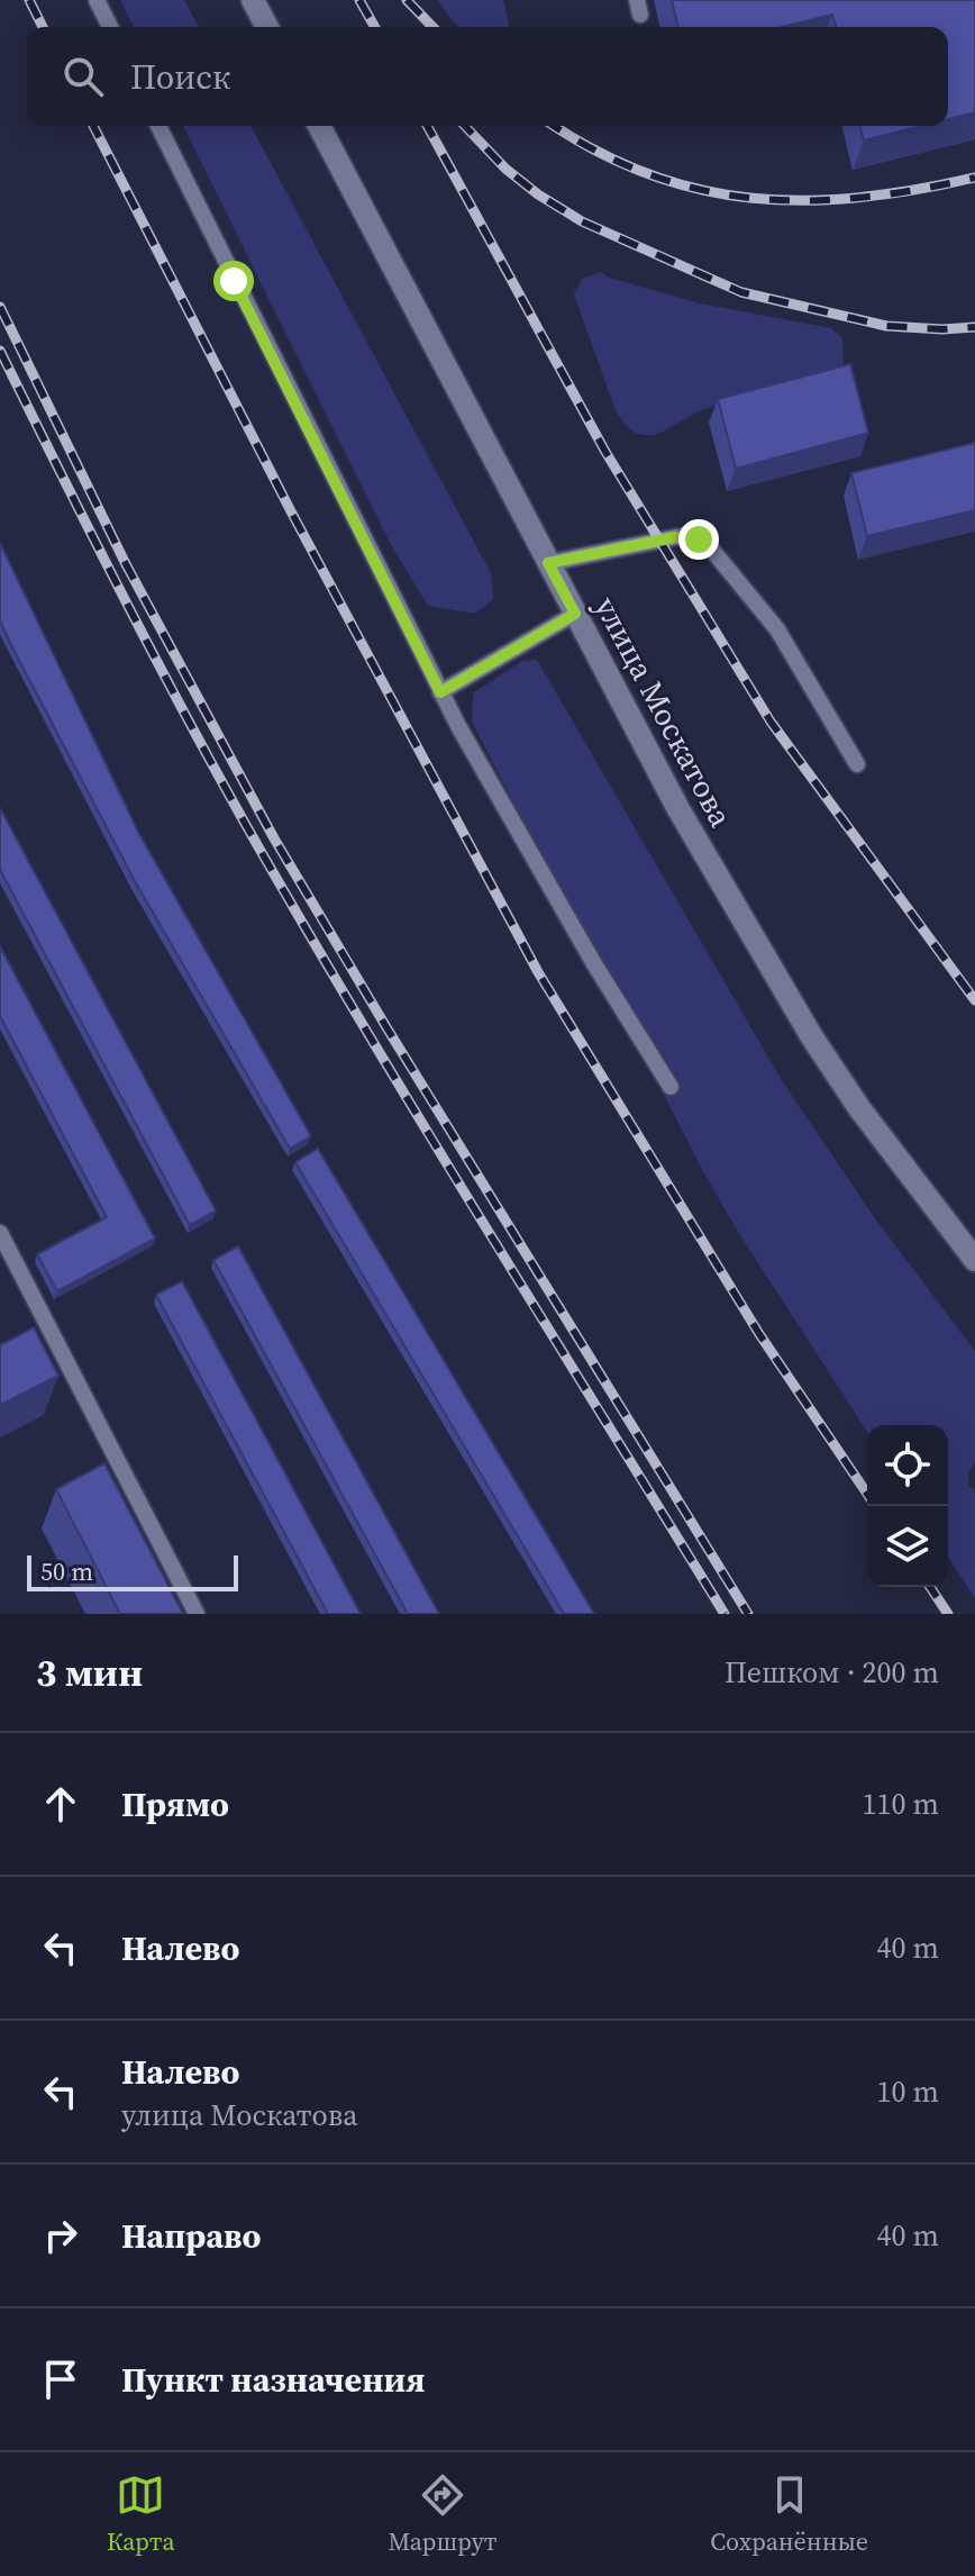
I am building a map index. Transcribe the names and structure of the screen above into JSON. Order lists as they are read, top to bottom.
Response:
{
  "streets": {
    "main road": ["улица Москатова"]
  },
  "scale_bar": "50 m",
  "page": {
    "search": "Поиск",
    "scale": "50 m",
    "heading": ["3 мин", "Пешком · 200 m"],
    "list": [
      ["Прямо", "110 m"],
      ["Налево", "40 m"],
      ["Налево", "улица Москатова", "10 m"],
      ["Направо", "40 m"],
      "Пункт назначения"
    ],
    "nav": ["Карта", "Маршрут", "Сохранённые"]
  }
}
